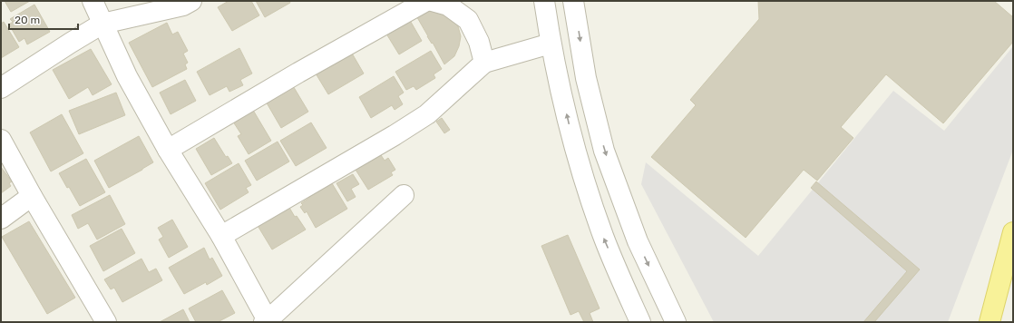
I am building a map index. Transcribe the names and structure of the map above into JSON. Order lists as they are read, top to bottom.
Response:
{
  "scale_bar": "20 m"
}
